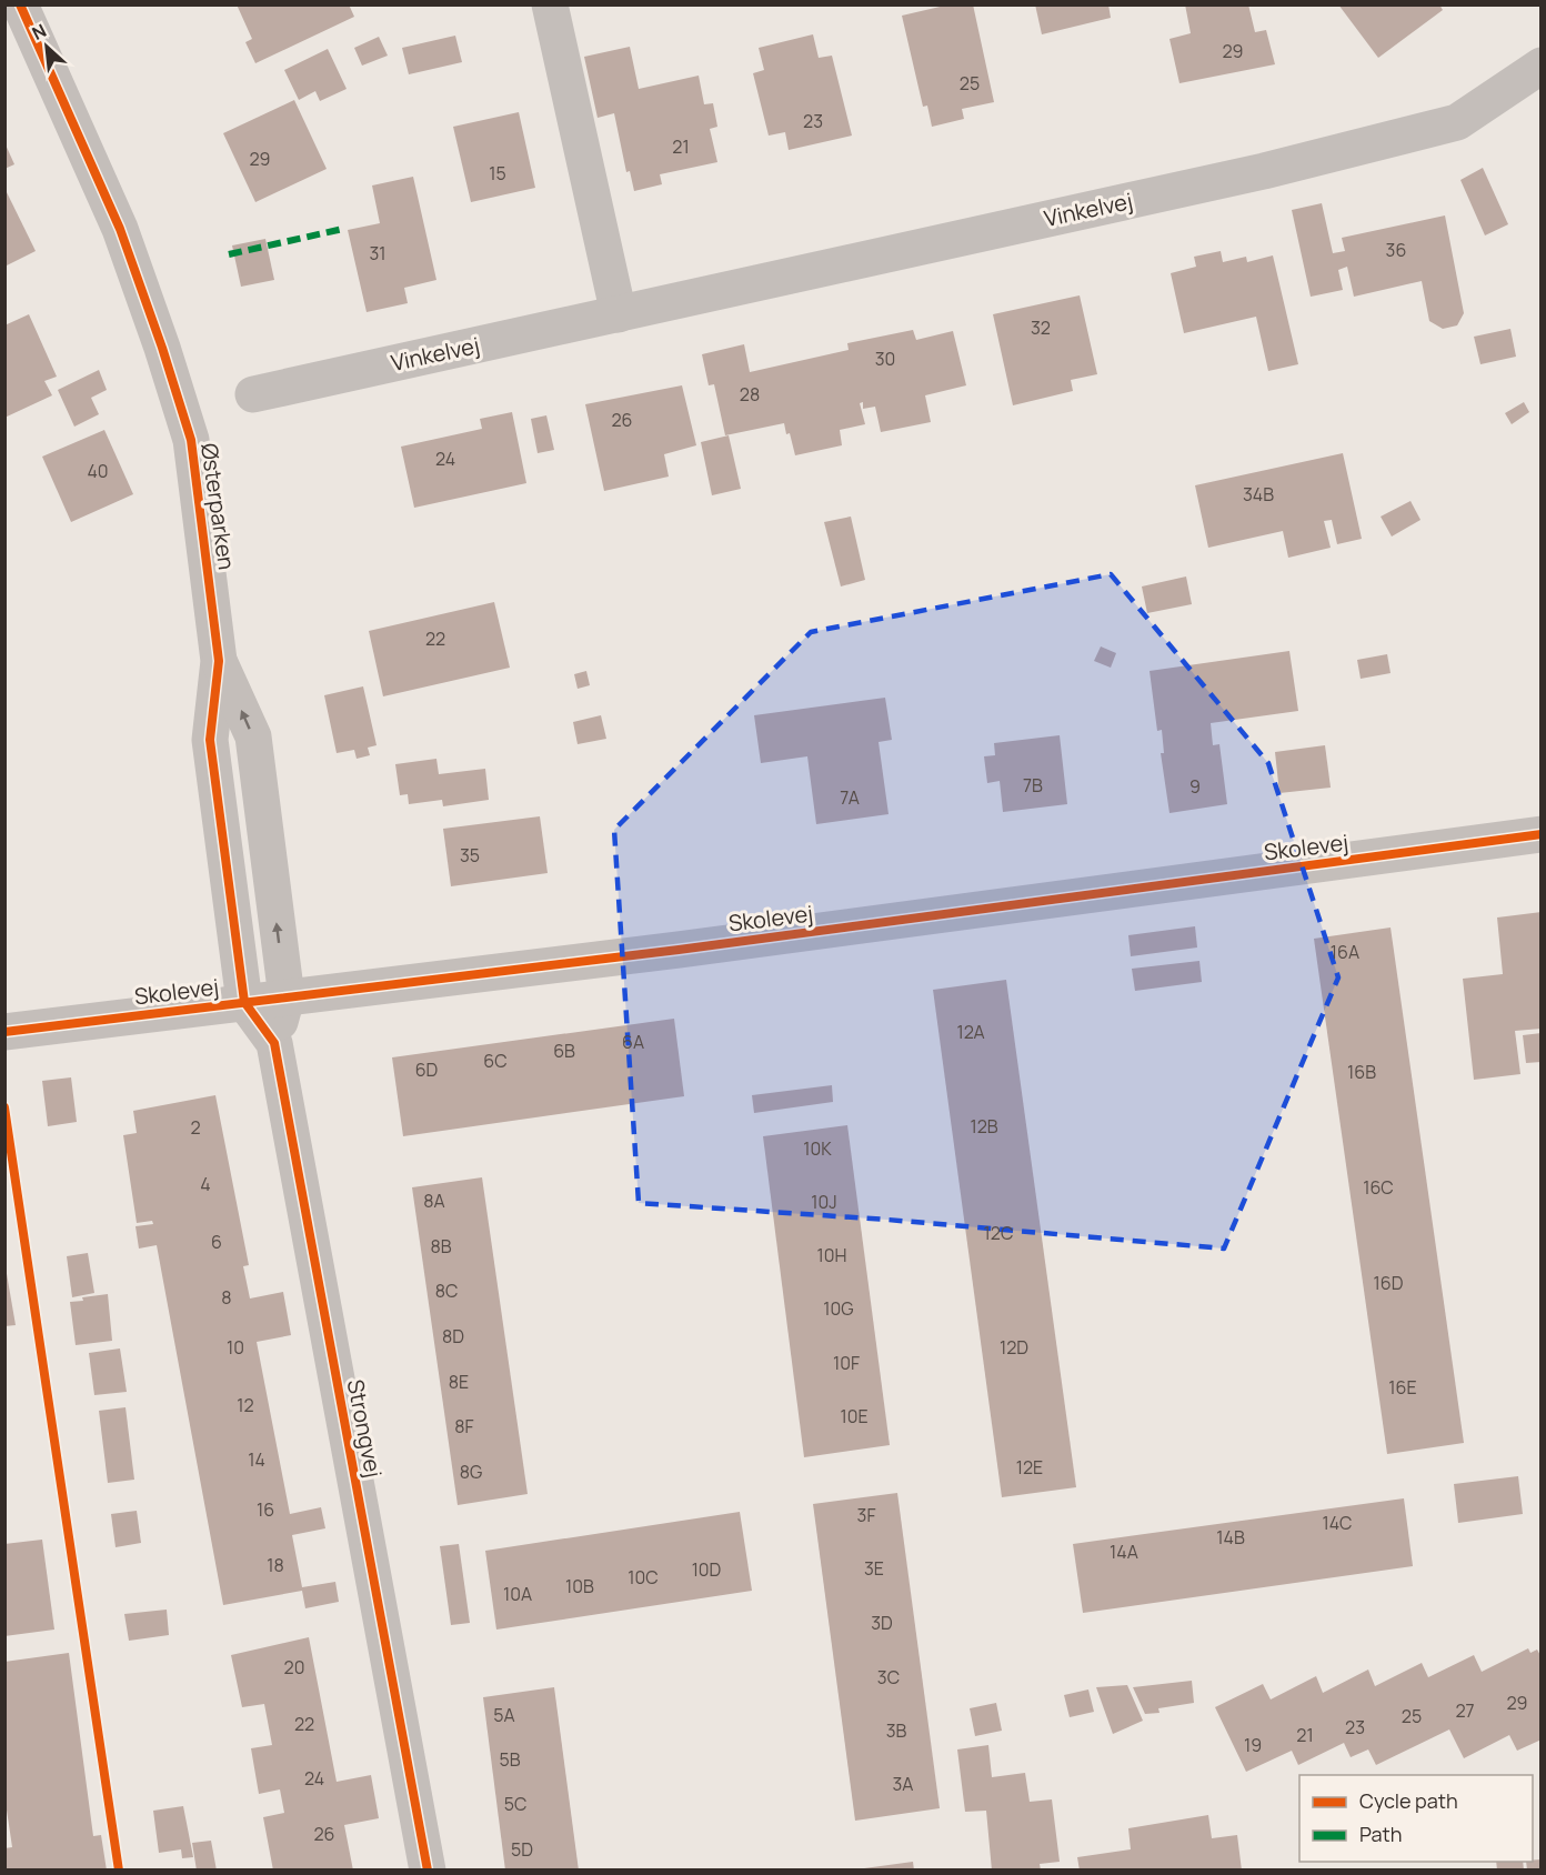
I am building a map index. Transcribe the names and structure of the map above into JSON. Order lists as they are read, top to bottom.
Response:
{
  "streets": {
    "street": [
      "Vinkelvej",
      "Østerparken",
      "Skolevej",
      "Strongvej"
    ]
  },
  "crossings": [
    ["Østerparken", "Skolevej"],
    ["Østerparken", "Strongvej"],
    ["Skolevej", "Strongvej"]
  ],
  "house_numbers": [
    "29",
    "25",
    "23",
    "21",
    "29",
    "15",
    "36",
    "31",
    "32",
    "30",
    "28",
    "26",
    "24",
    "40",
    "34B",
    "22",
    "7B",
    "9",
    "7A",
    "35",
    "16A",
    "12A",
    "6A",
    "6B",
    "6C",
    "6D",
    "16B",
    "12B",
    "2",
    "10K",
    "4",
    "16C",
    "8A",
    "10J",
    "12C",
    "6",
    "8B",
    "10H",
    "16D",
    "8C",
    "8",
    "10G",
    "8D",
    "10",
    "12D",
    "10F",
    "8E",
    "16E",
    "12",
    "10E",
    "8F",
    "14",
    "12E",
    "8G",
    "16",
    "3F",
    "14C",
    "14B",
    "14A",
    "18",
    "3E",
    "10D",
    "10C",
    "10B",
    "10A",
    "3D",
    "20",
    "3C",
    "29",
    "27",
    "5A",
    "25",
    "22",
    "23",
    "3B",
    "21",
    "19",
    "5B",
    "24",
    "3A",
    "5C",
    "26",
    "5D"
  ],
  "legend": ["Cycle path", "Path"],
  "north": "top left"
}
